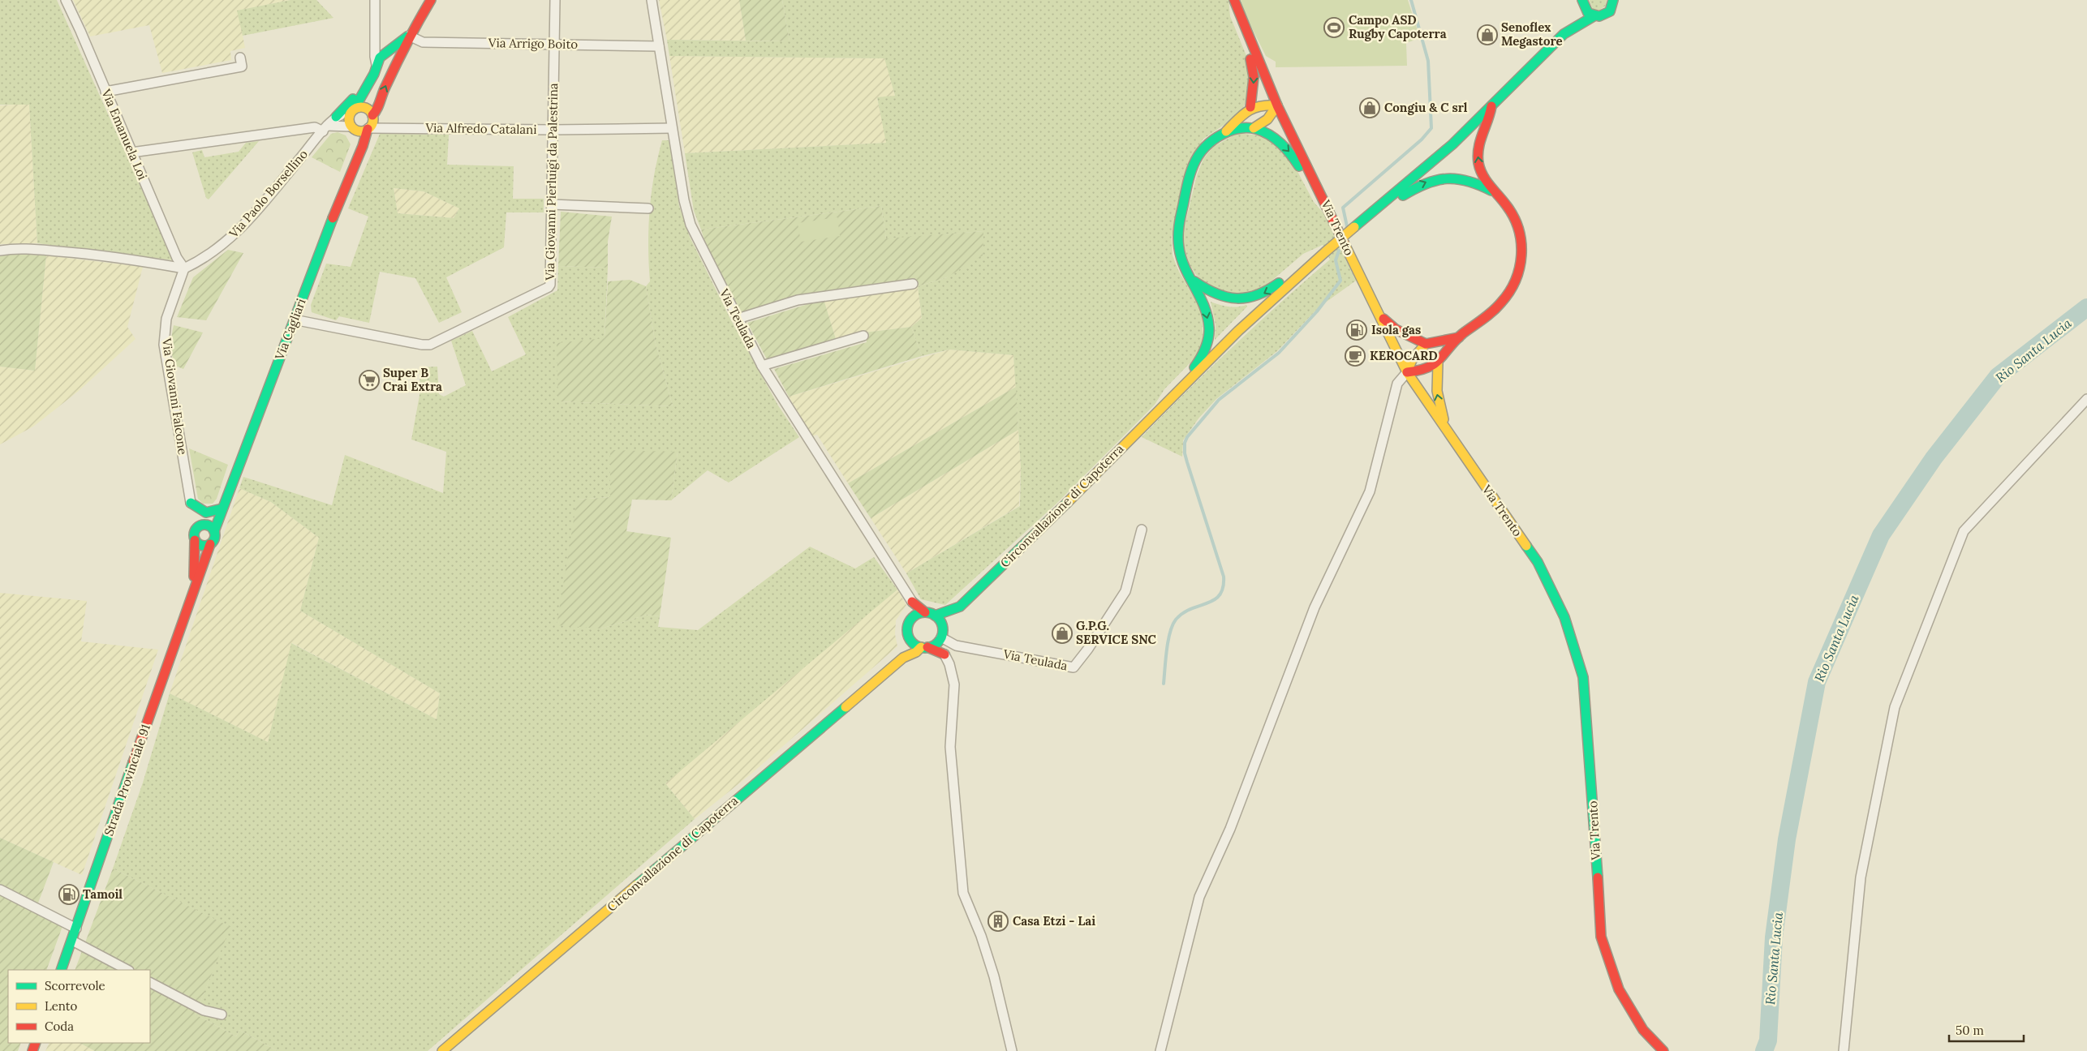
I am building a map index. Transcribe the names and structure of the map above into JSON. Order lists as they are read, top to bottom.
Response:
{
  "streets": {
    "street": [
      "Via Arrigo Boito",
      "Via Alfredo Catalani",
      "Via Emanuela Loi",
      "Via Giovanni Pierluigi da Palestrina",
      "Via Paolo Borsellino",
      "Via Trento",
      "Via Teulada",
      "Via Cagliari",
      "Via Giovanni Falcone",
      "Circonvallazione di Capoterra",
      "Strada Provinciale 91"
    ]
  },
  "crossings": [
    ["Via Arrigo Boito", "Via Giovanni Pierluigi da Palestrina"],
    ["Via Arrigo Boito", "Via Teulada"],
    ["Via Alfredo Catalani", "Via Giovanni Pierluigi da Palestrina"],
    ["Via Alfredo Catalani", "Via Paolo Borsellino"],
    ["Via Alfredo Catalani", "Via Teulada"],
    ["Via Alfredo Catalani", "Via Cagliari"],
    ["Via Emanuela Loi", "Via Paolo Borsellino"],
    ["Via Emanuela Loi", "Via Giovanni Falcone"],
    ["Via Giovanni Pierluigi da Palestrina", "Via Cagliari"],
    ["Via Paolo Borsellino", "Via Cagliari"],
    ["Via Paolo Borsellino", "Via Giovanni Falcone"],
    ["Via Teulada", "Circonvallazione di Capoterra"]
  ],
  "water": ["Rio Santa Lucia"],
  "places": {
    "sports": ["Campo ASD Rugby Capoterra"],
    "shop": ["Senoflex Megastore", "Congiu & C srl", "G.P.G. SERVICE SNC"],
    "fuel station": ["Isola gas", "Tamoil"],
    "cafe": ["KEROCARD"],
    "supermarket": ["Super B Crai Extra"],
    "building": ["Casa Etzi - Lai"]
  },
  "legend": ["Scorrevole", "Lento", "Coda"],
  "scale_bar": "50 m"
}
